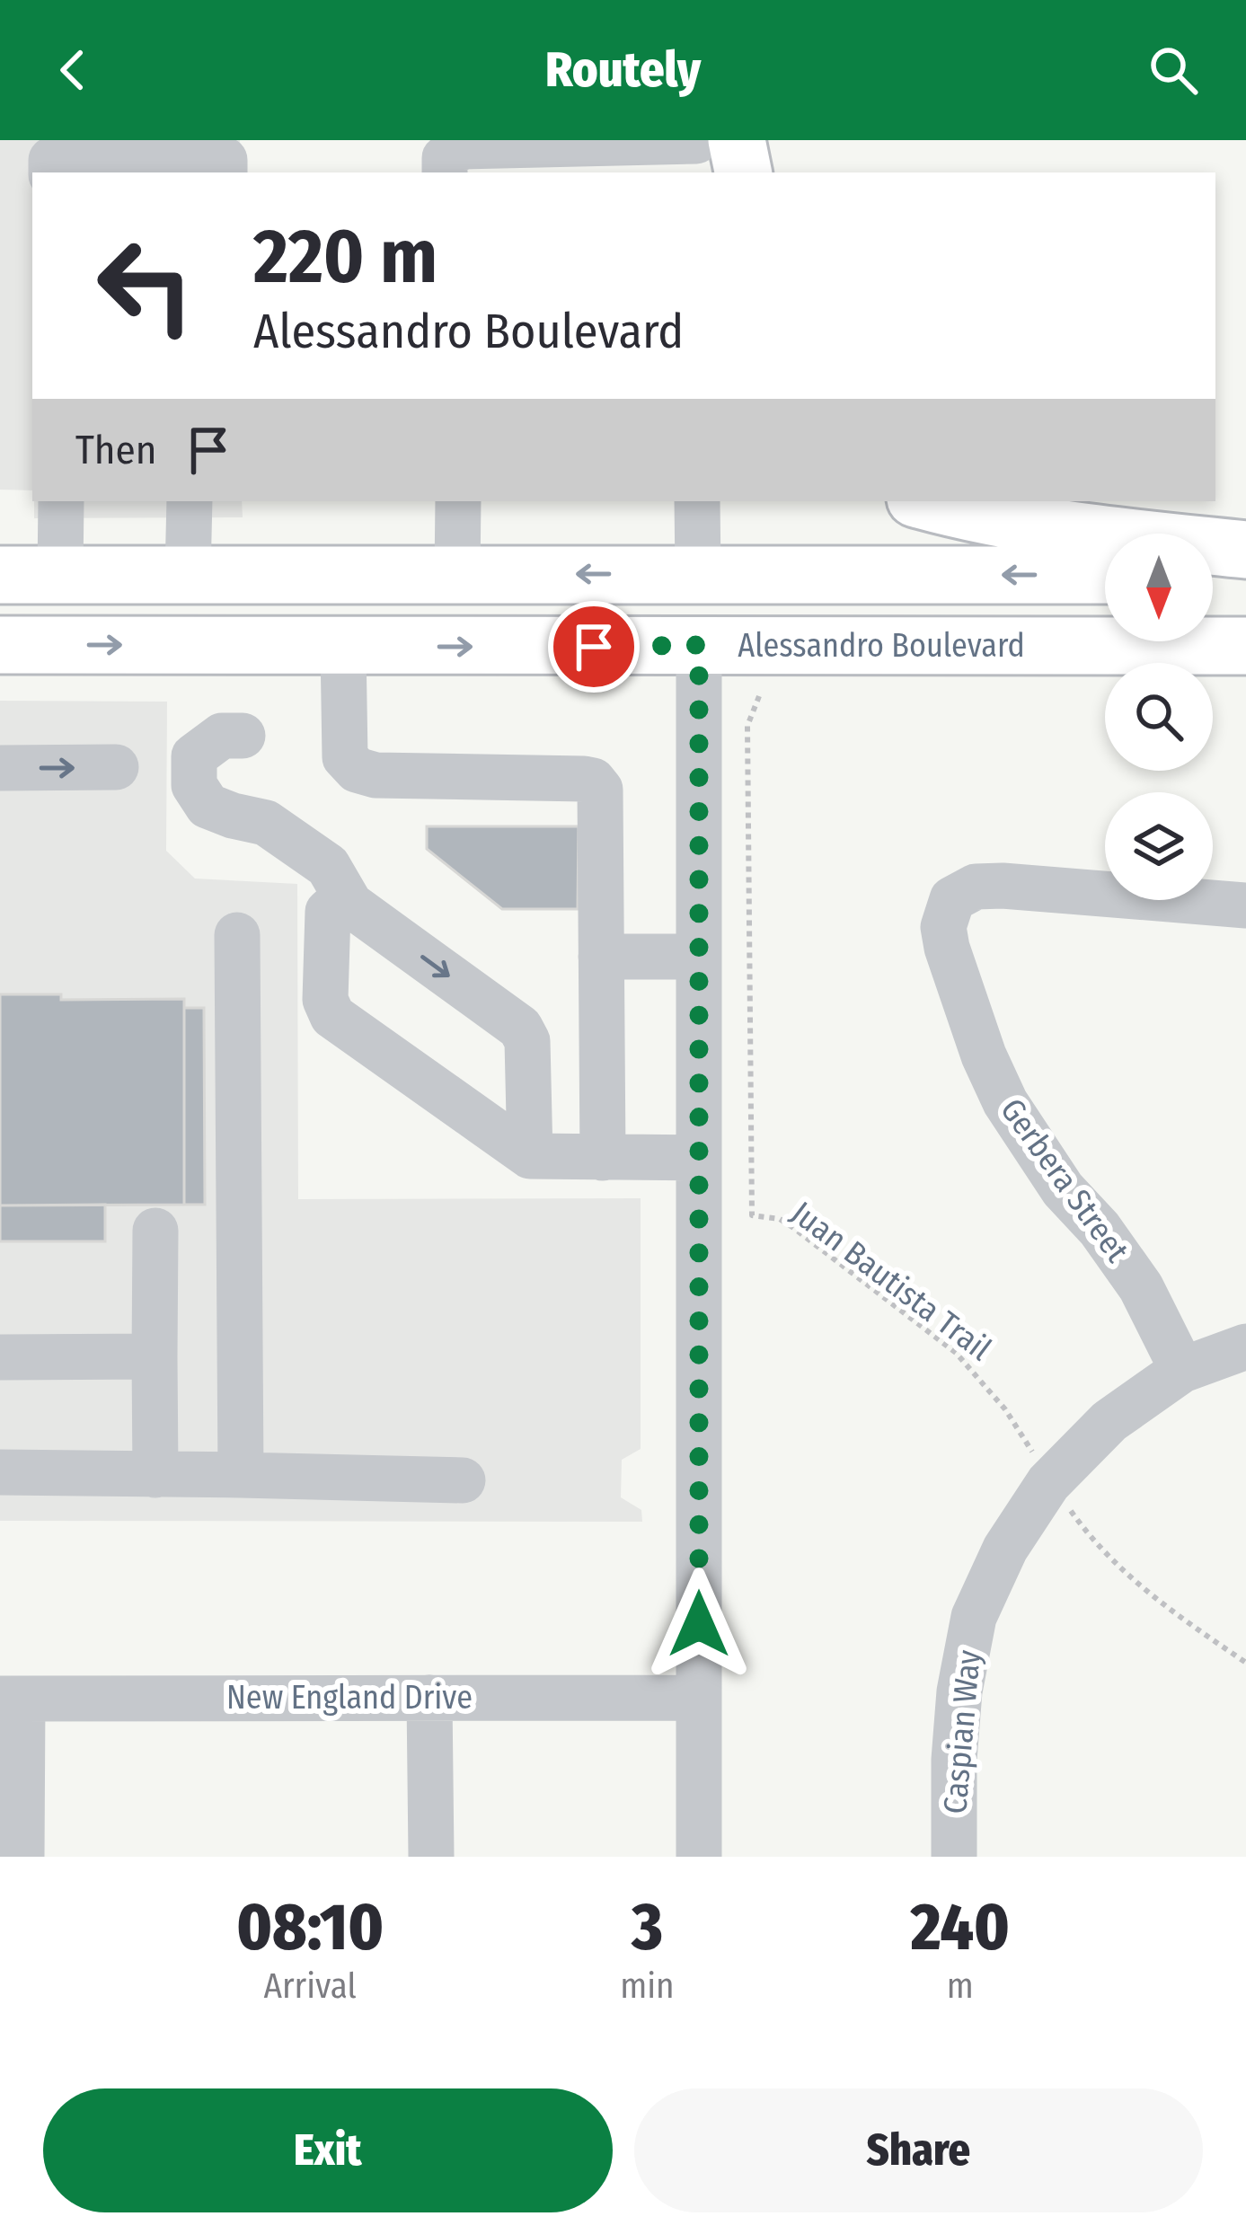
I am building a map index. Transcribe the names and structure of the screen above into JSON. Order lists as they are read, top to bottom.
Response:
{
  "streets": {
    "main road": ["Alessandro Boulevard"],
    "street": ["Gerbera Street", "New England Drive", "Caspian Way"],
    "path": ["Juan Bautista Trail"]
  },
  "crossings": [
    ["Gerbera Street", "Caspian Way"]
  ],
  "north": "bottom",
  "page": {
    "header": "Routely",
    "turn": ["220 m", "Alessandro Boulevard"],
    "then": "Then",
    "eta": [
      "08:10",
      "Arrival",
      "3",
      "min",
      "240",
      "m"
    ],
    "buttons": ["Exit", "Share"]
  }
}
